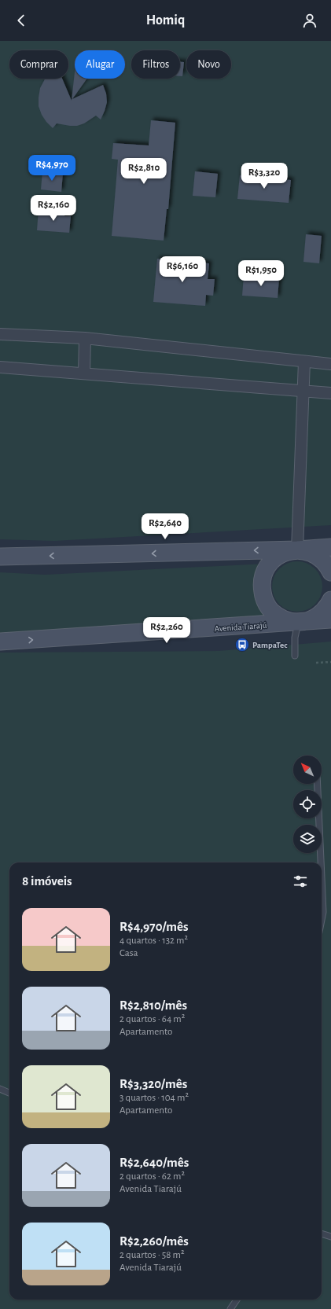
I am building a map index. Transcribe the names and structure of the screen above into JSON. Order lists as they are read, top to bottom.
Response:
{
  "streets": {
    "main road": ["Avenida Tiarajú"]
  },
  "places": {
    "bus stop": ["PampaTec"]
  },
  "north": "top left",
  "page": {
    "header": "Homiq",
    "chip": [
      "Comprar",
      "Alugar",
      "Filtros",
      "Novo"
    ],
    "price": [
      "R$4,970",
      "R$2,810",
      "R$3,320",
      "R$2,160",
      "R$6,160",
      "R$1,950",
      "R$2,640",
      "R$2,260"
    ],
    "heading": "8 imóveis",
    "list": [
      {
        "name": "R$4,970/mês",
        "note": "4 quartos · 132 m² · Casa"
      },
      {
        "name": "R$2,810/mês",
        "note": "2 quartos · 64 m² · Apartamento"
      },
      {
        "name": "R$3,320/mês",
        "note": "3 quartos · 104 m² · Apartamento"
      },
      {
        "name": "R$2,640/mês",
        "note": "2 quartos · 62 m² · Avenida Tiarajú"
      },
      {
        "name": "R$2,260/mês",
        "note": "2 quartos · 58 m² · Avenida Tiarajú"
      }
    ]
  }
}
